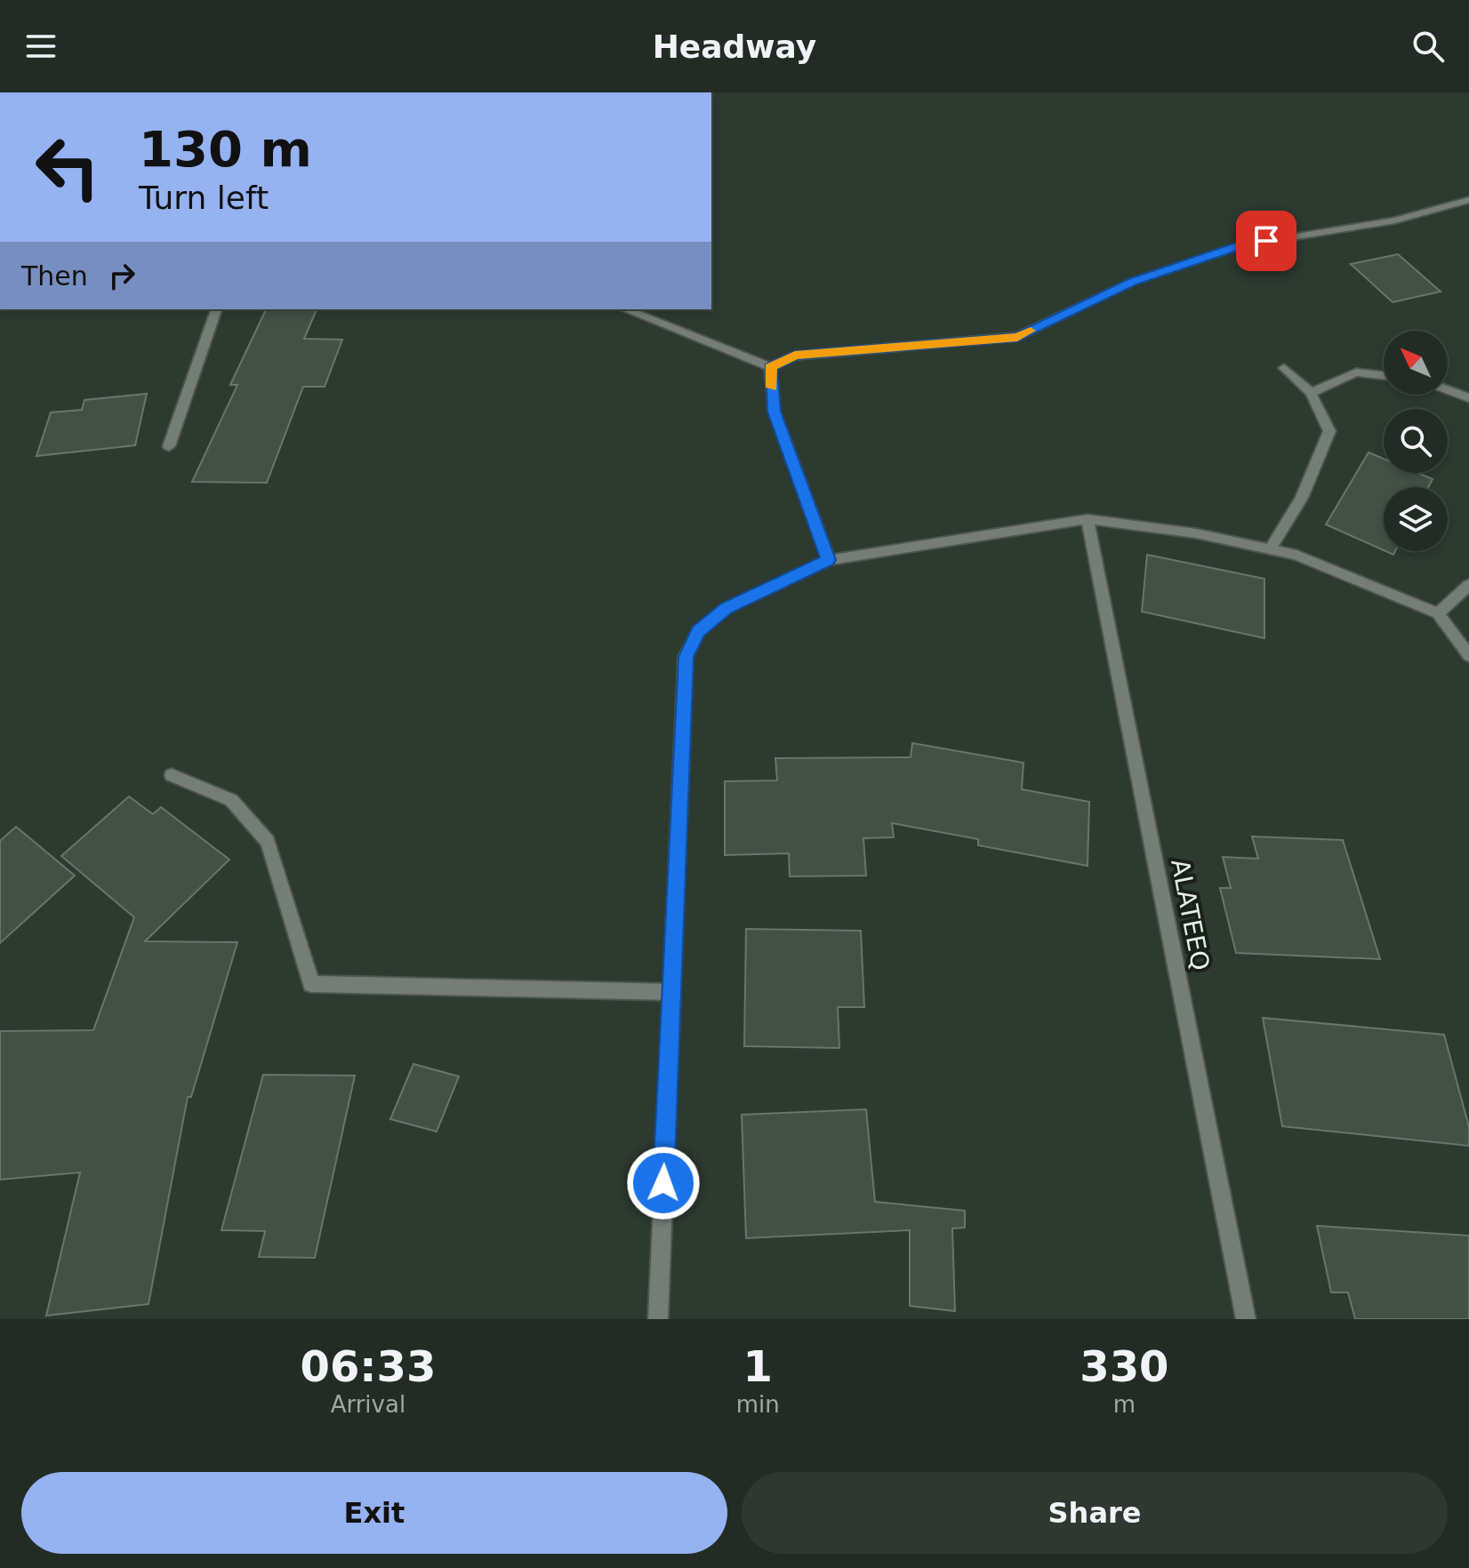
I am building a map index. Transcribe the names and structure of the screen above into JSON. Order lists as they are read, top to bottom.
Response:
{
  "streets": {
    "street": ["ALATEEQ"]
  },
  "north": "top left",
  "page": {
    "header": "Headway",
    "turn": ["130 m", "Turn left"],
    "then": "Then",
    "eta": [
      "06:33",
      "Arrival",
      "1",
      "min",
      "330",
      "m"
    ],
    "buttons": ["Exit", "Share"]
  }
}
